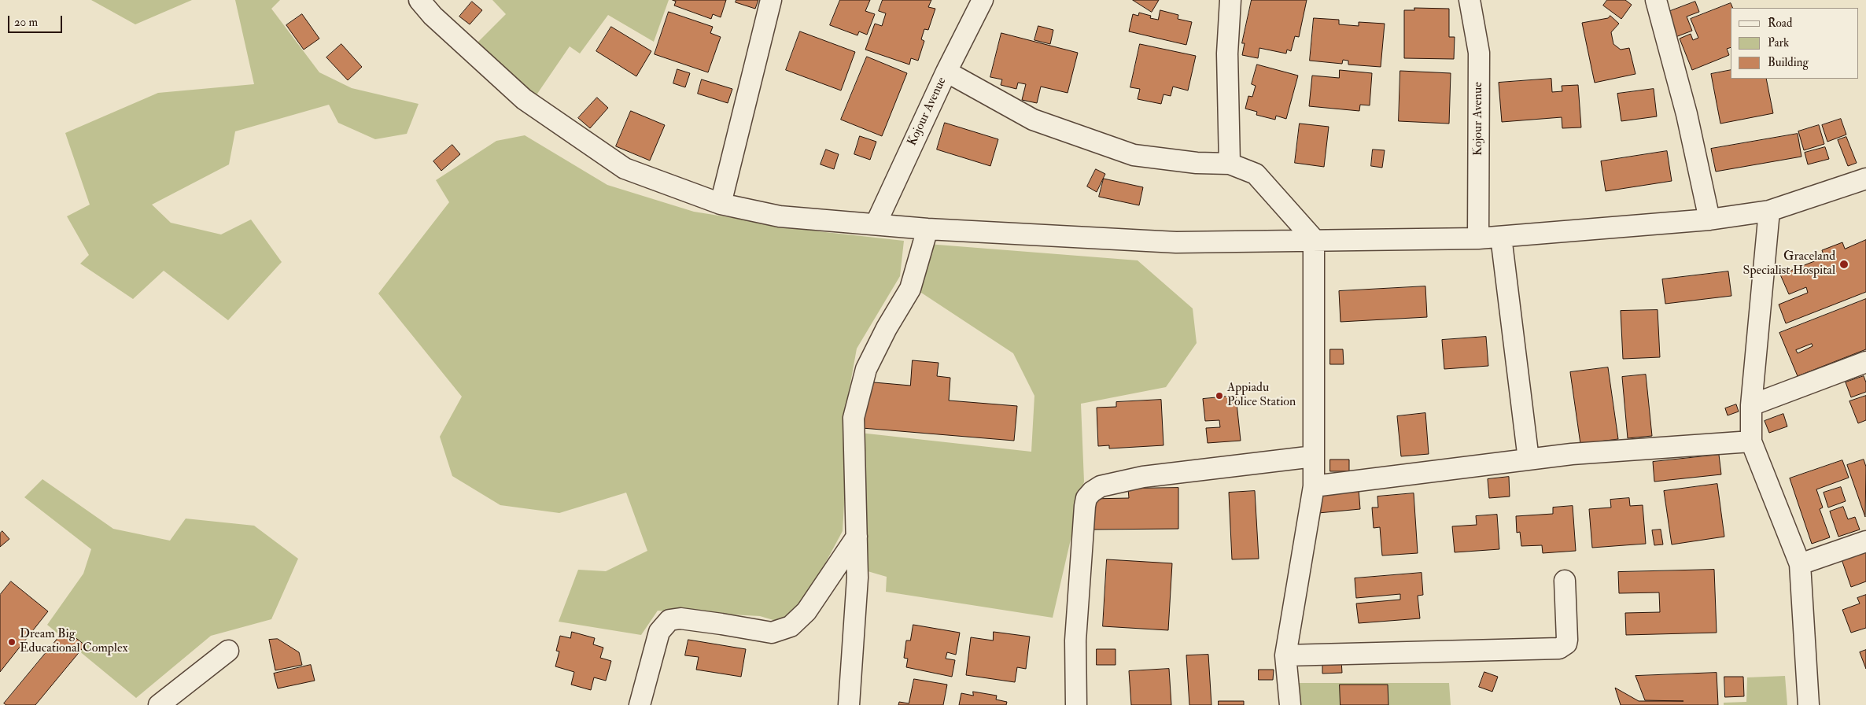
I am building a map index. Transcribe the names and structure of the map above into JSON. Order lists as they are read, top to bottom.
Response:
{
  "streets": {
    "street": ["Kojour Avenue"]
  },
  "places": ["Graceland Specialist Hospital", "Appiadu Police Station", "Dream Big Educational Complex"],
  "legend": ["Road", "Park", "Building"],
  "scale_bar": "20 m"
}
